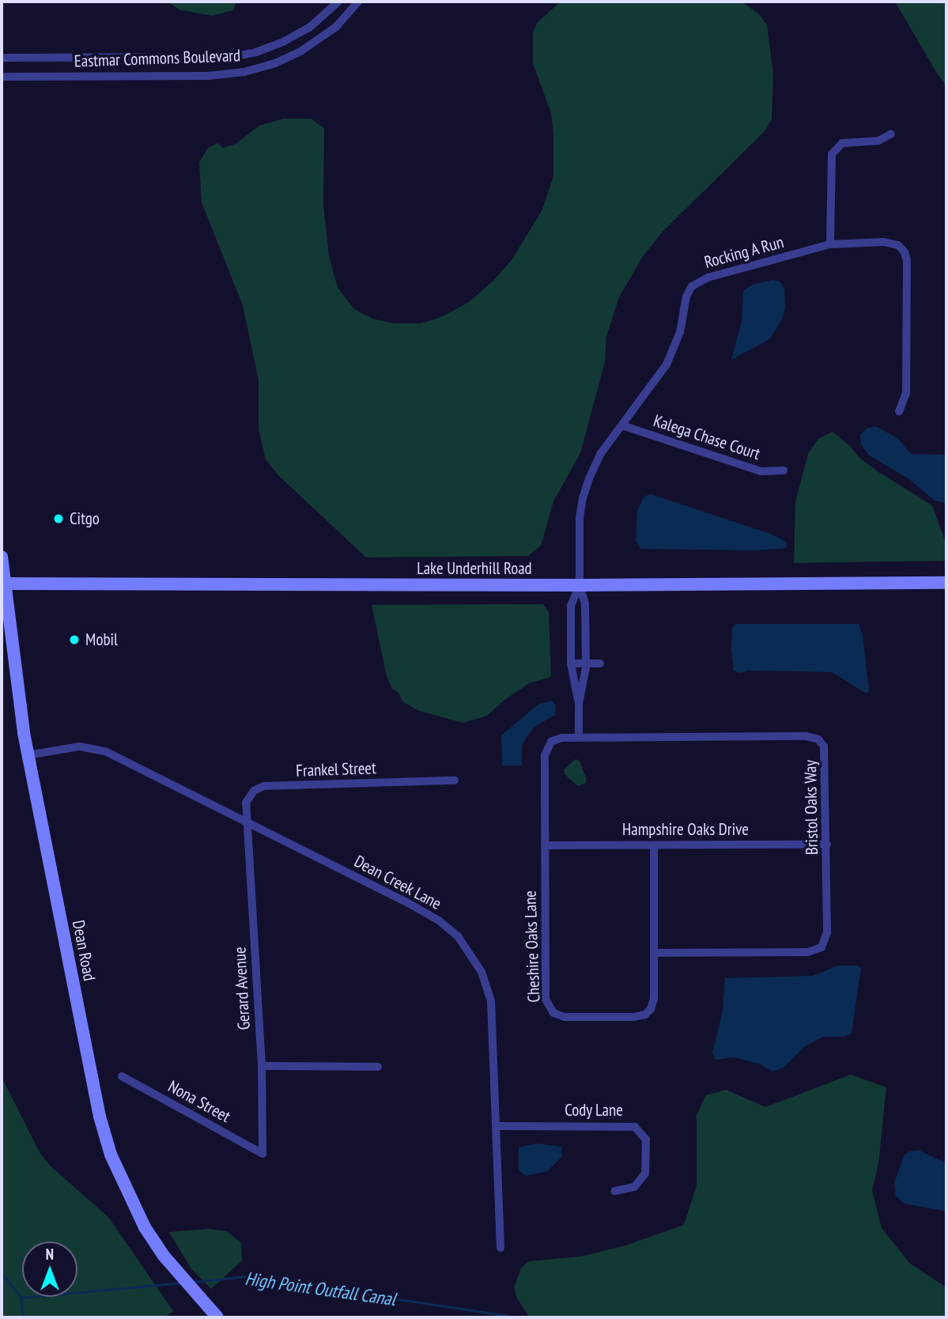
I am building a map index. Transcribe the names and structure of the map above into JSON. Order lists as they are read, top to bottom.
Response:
{
  "streets": {
    "street": [
      "Eastmar Commons Boulevard",
      "Rocking A Run",
      "Kalega Chase Court",
      "Lake Underhill Road",
      "Frankel Street",
      "Bristol Oaks Way",
      "Hampshire Oaks Drive",
      "Dean Creek Lane",
      "Cheshire Oaks Lane",
      "Dean Road",
      "Gerard Avenue",
      "Nona Street",
      "Cody Lane"
    ]
  },
  "crossings": [
    ["Rocking A Run", "Kalega Chase Court"],
    ["Rocking A Run", "Lake Underhill Road"],
    ["Rocking A Run", "Bristol Oaks Way"],
    ["Rocking A Run", "Cheshire Oaks Lane"],
    ["Lake Underhill Road", "Dean Road"],
    ["Frankel Street", "Dean Creek Lane"],
    ["Frankel Street", "Gerard Avenue"],
    ["Bristol Oaks Way", "Hampshire Oaks Drive"],
    ["Bristol Oaks Way", "Cheshire Oaks Lane"],
    ["Hampshire Oaks Drive", "Cheshire Oaks Lane"],
    ["Dean Creek Lane", "Dean Road"],
    ["Dean Creek Lane", "Gerard Avenue"],
    ["Dean Creek Lane", "Cody Lane"],
    ["Gerard Avenue", "Nona Street"]
  ],
  "water": ["High Point Outfall Canal"],
  "places": ["Citgo", "Mobil"],
  "north": "top"
}
